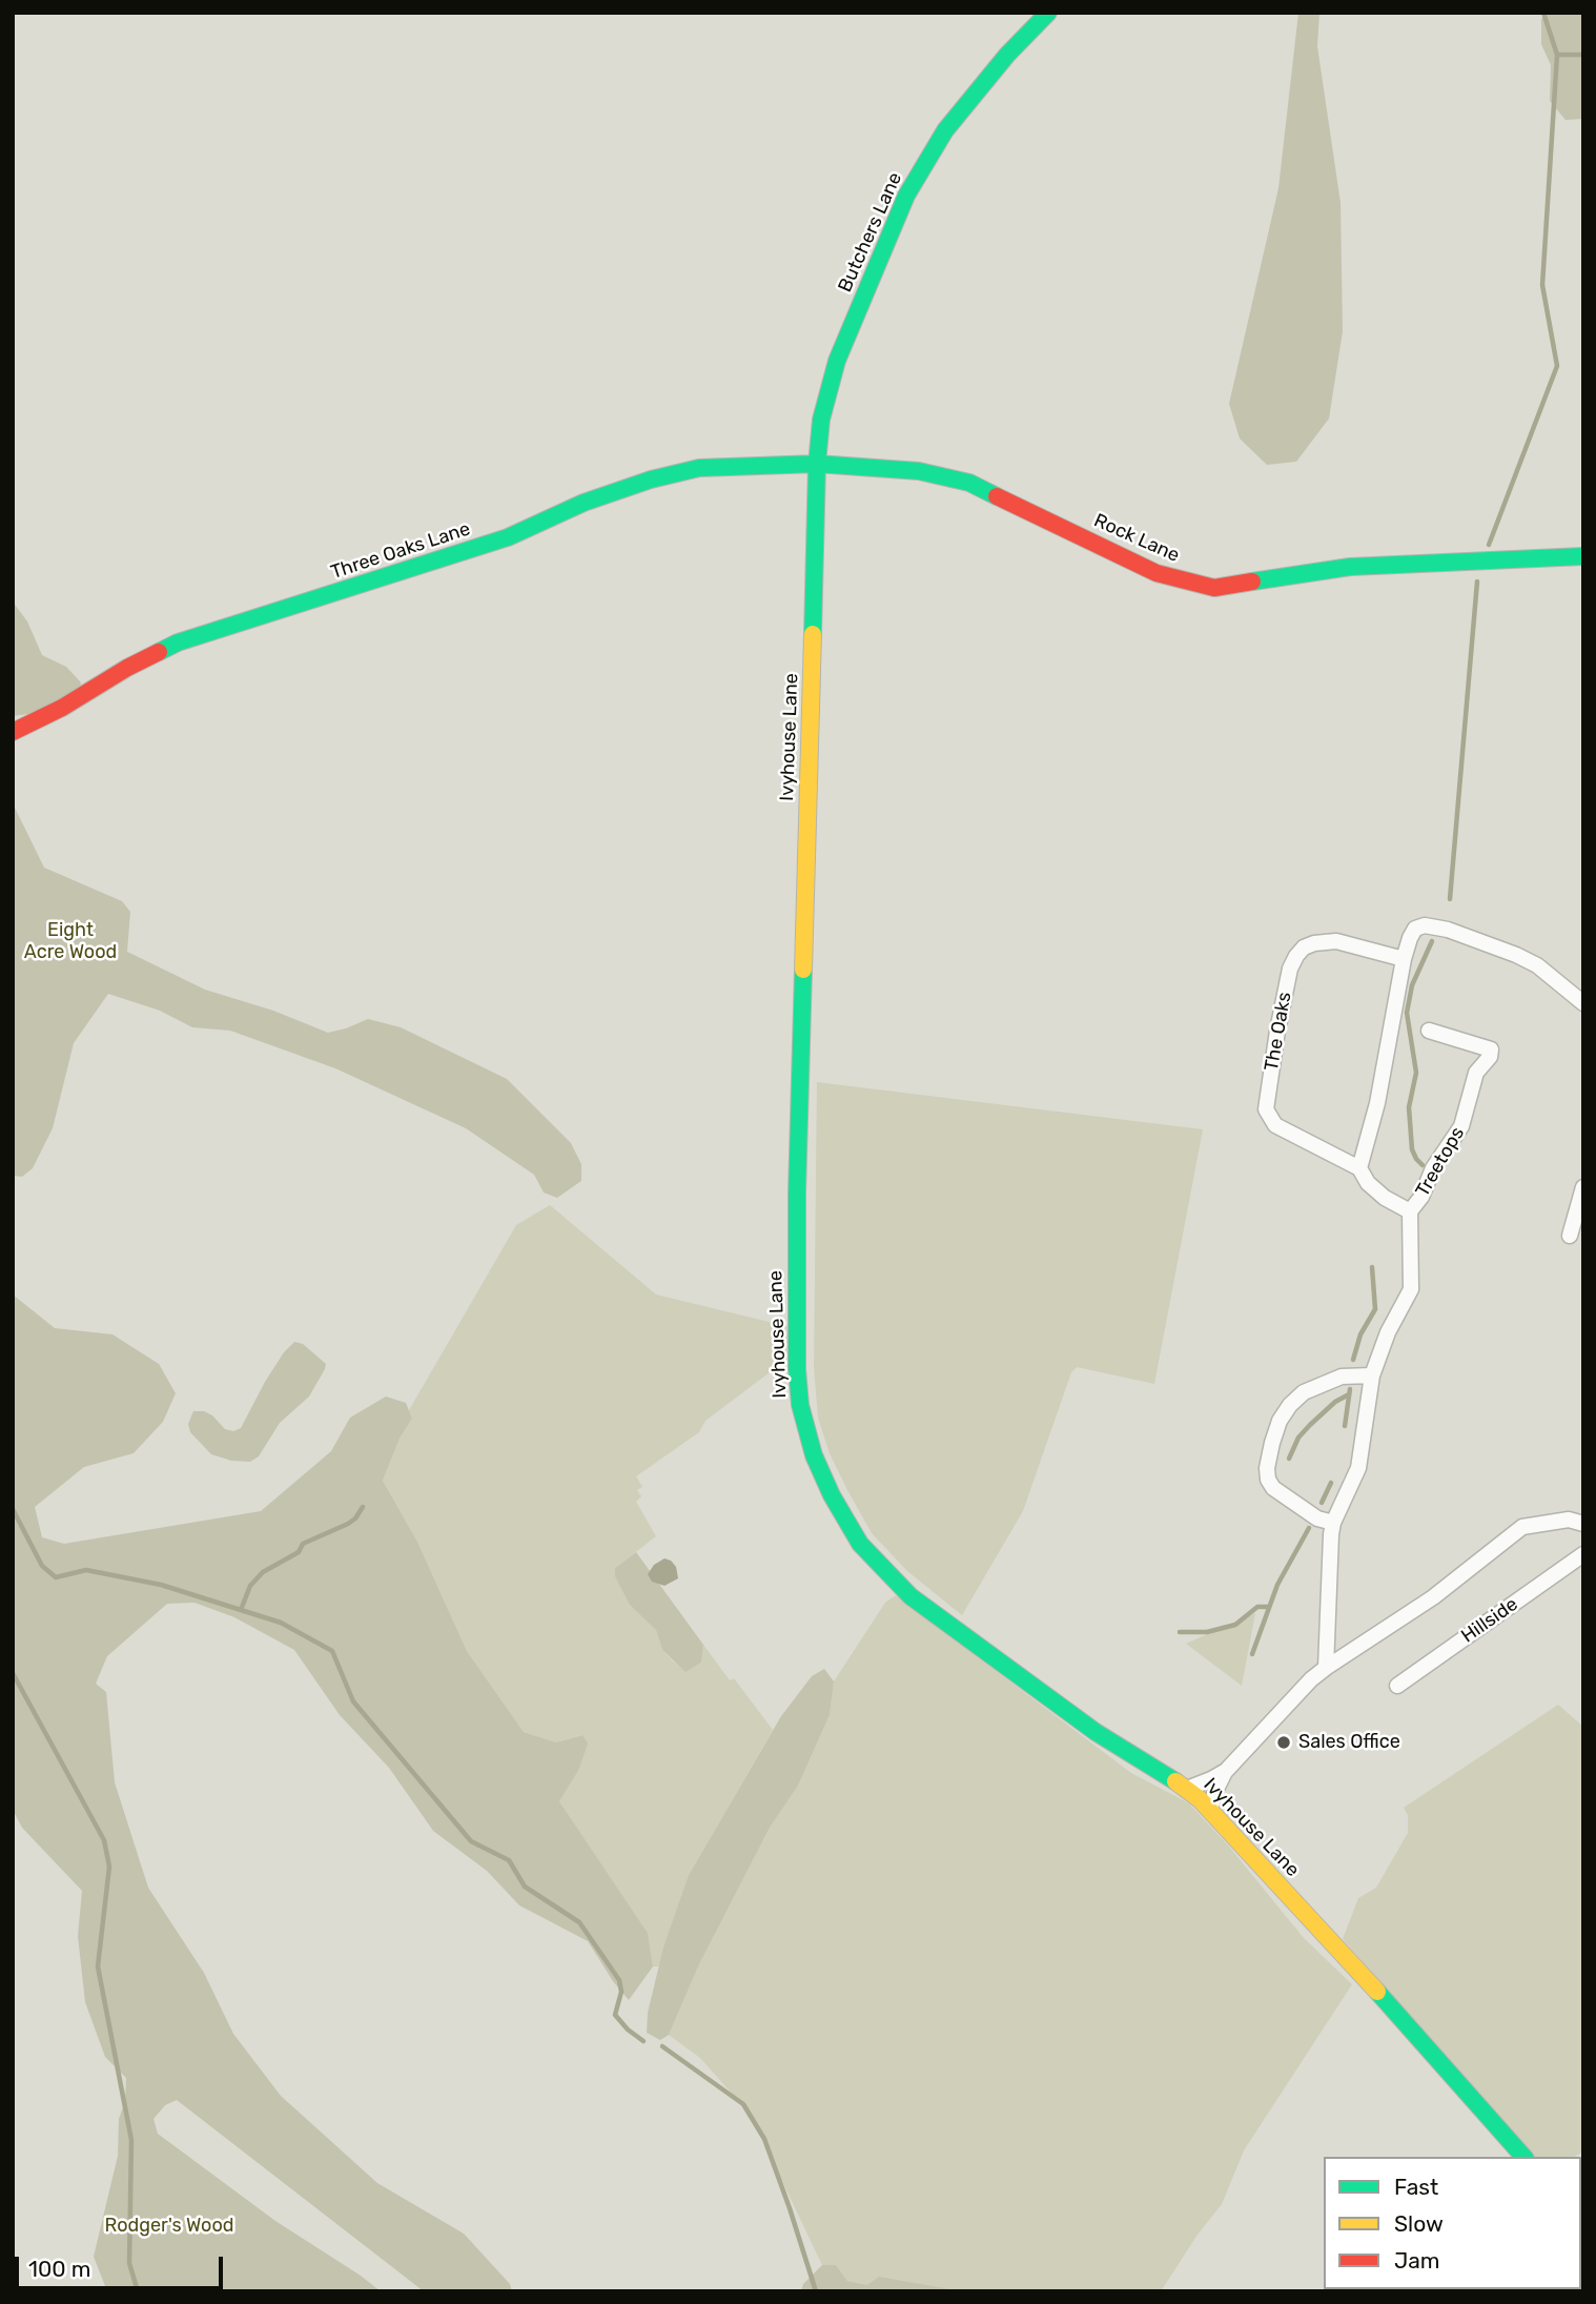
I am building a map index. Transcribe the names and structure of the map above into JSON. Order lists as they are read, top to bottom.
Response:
{
  "streets": {
    "street": [
      "Butchers Lane",
      "Rock Lane",
      "Three Oaks Lane",
      "Ivyhouse Lane",
      "The Oaks",
      "Treetops",
      "Hillside"
    ]
  },
  "crossings": [
    ["Butchers Lane", "Rock Lane"],
    ["Butchers Lane", "Three Oaks Lane"],
    ["Butchers Lane", "Ivyhouse Lane"],
    ["Rock Lane", "Three Oaks Lane"],
    ["Rock Lane", "Ivyhouse Lane"],
    ["Three Oaks Lane", "Ivyhouse Lane"]
  ],
  "parks": ["Eight Acre Wood", "Rodger's Wood"],
  "places": ["Sales Office"],
  "legend": ["Fast", "Slow", "Jam"],
  "scale_bar": "100 m"
}
